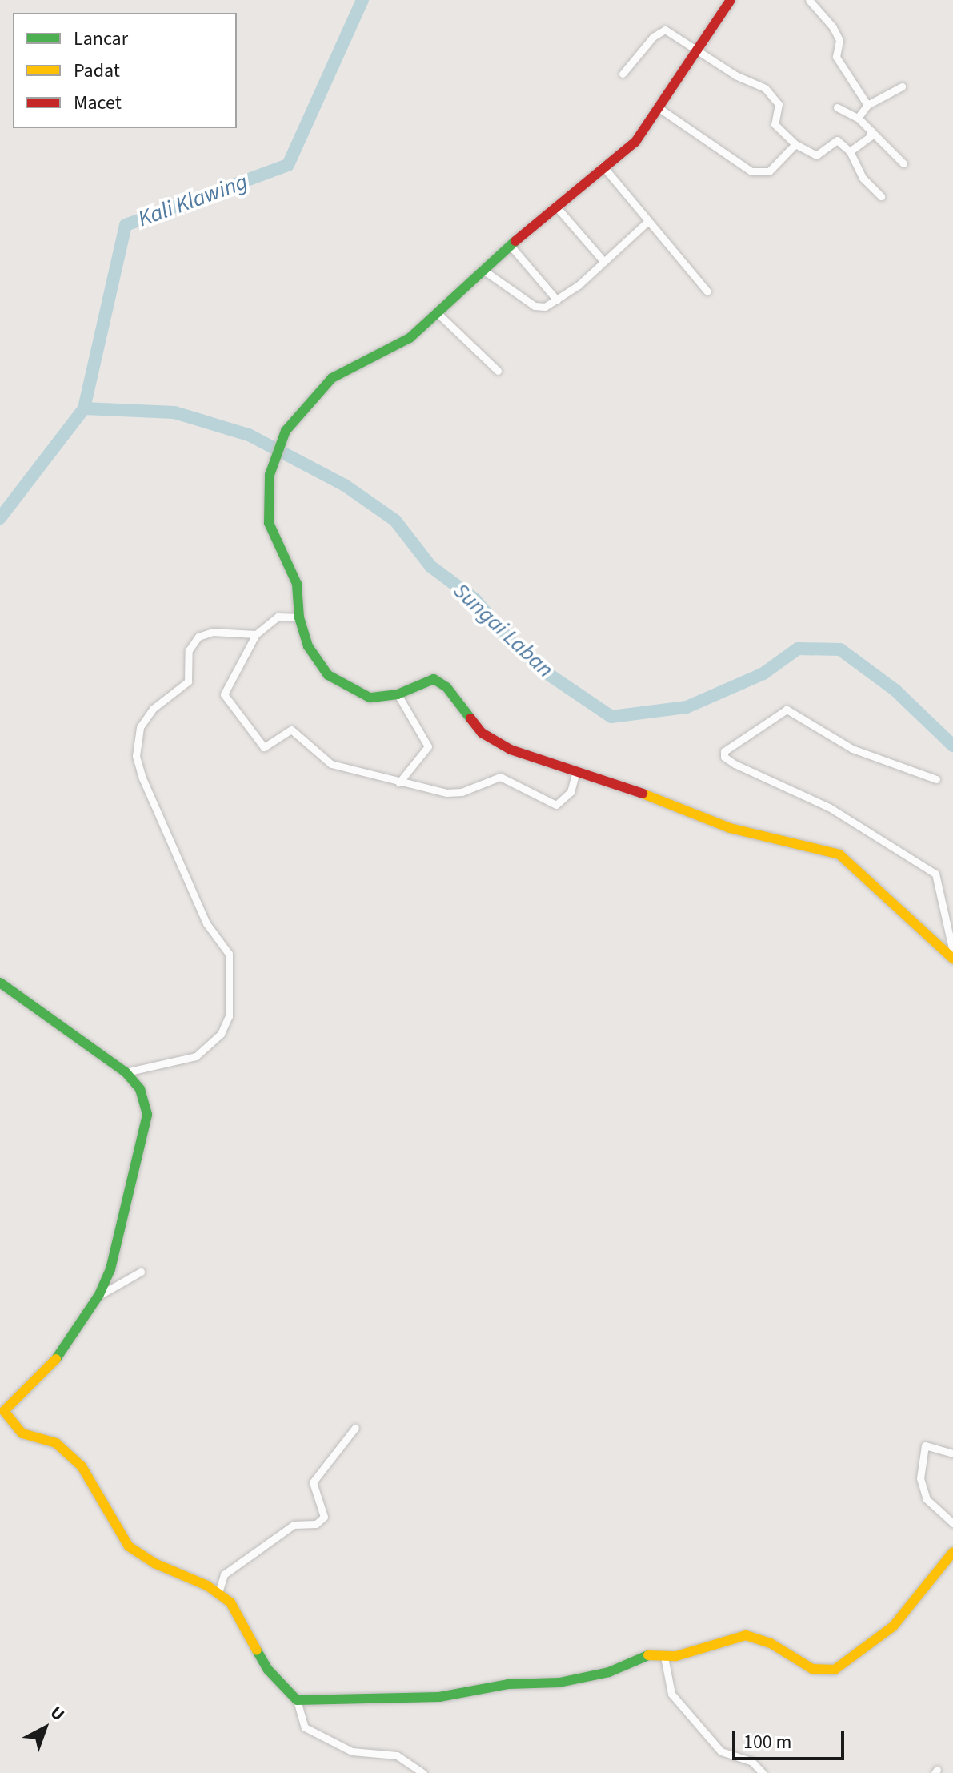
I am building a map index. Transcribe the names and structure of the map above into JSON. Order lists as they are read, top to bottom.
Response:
{
  "water": ["Kali Klawing", "Sungai Laban"],
  "legend": ["Lancar", "Padat", "Macet"],
  "scale_bar": "100 m",
  "north": "top right"
}
